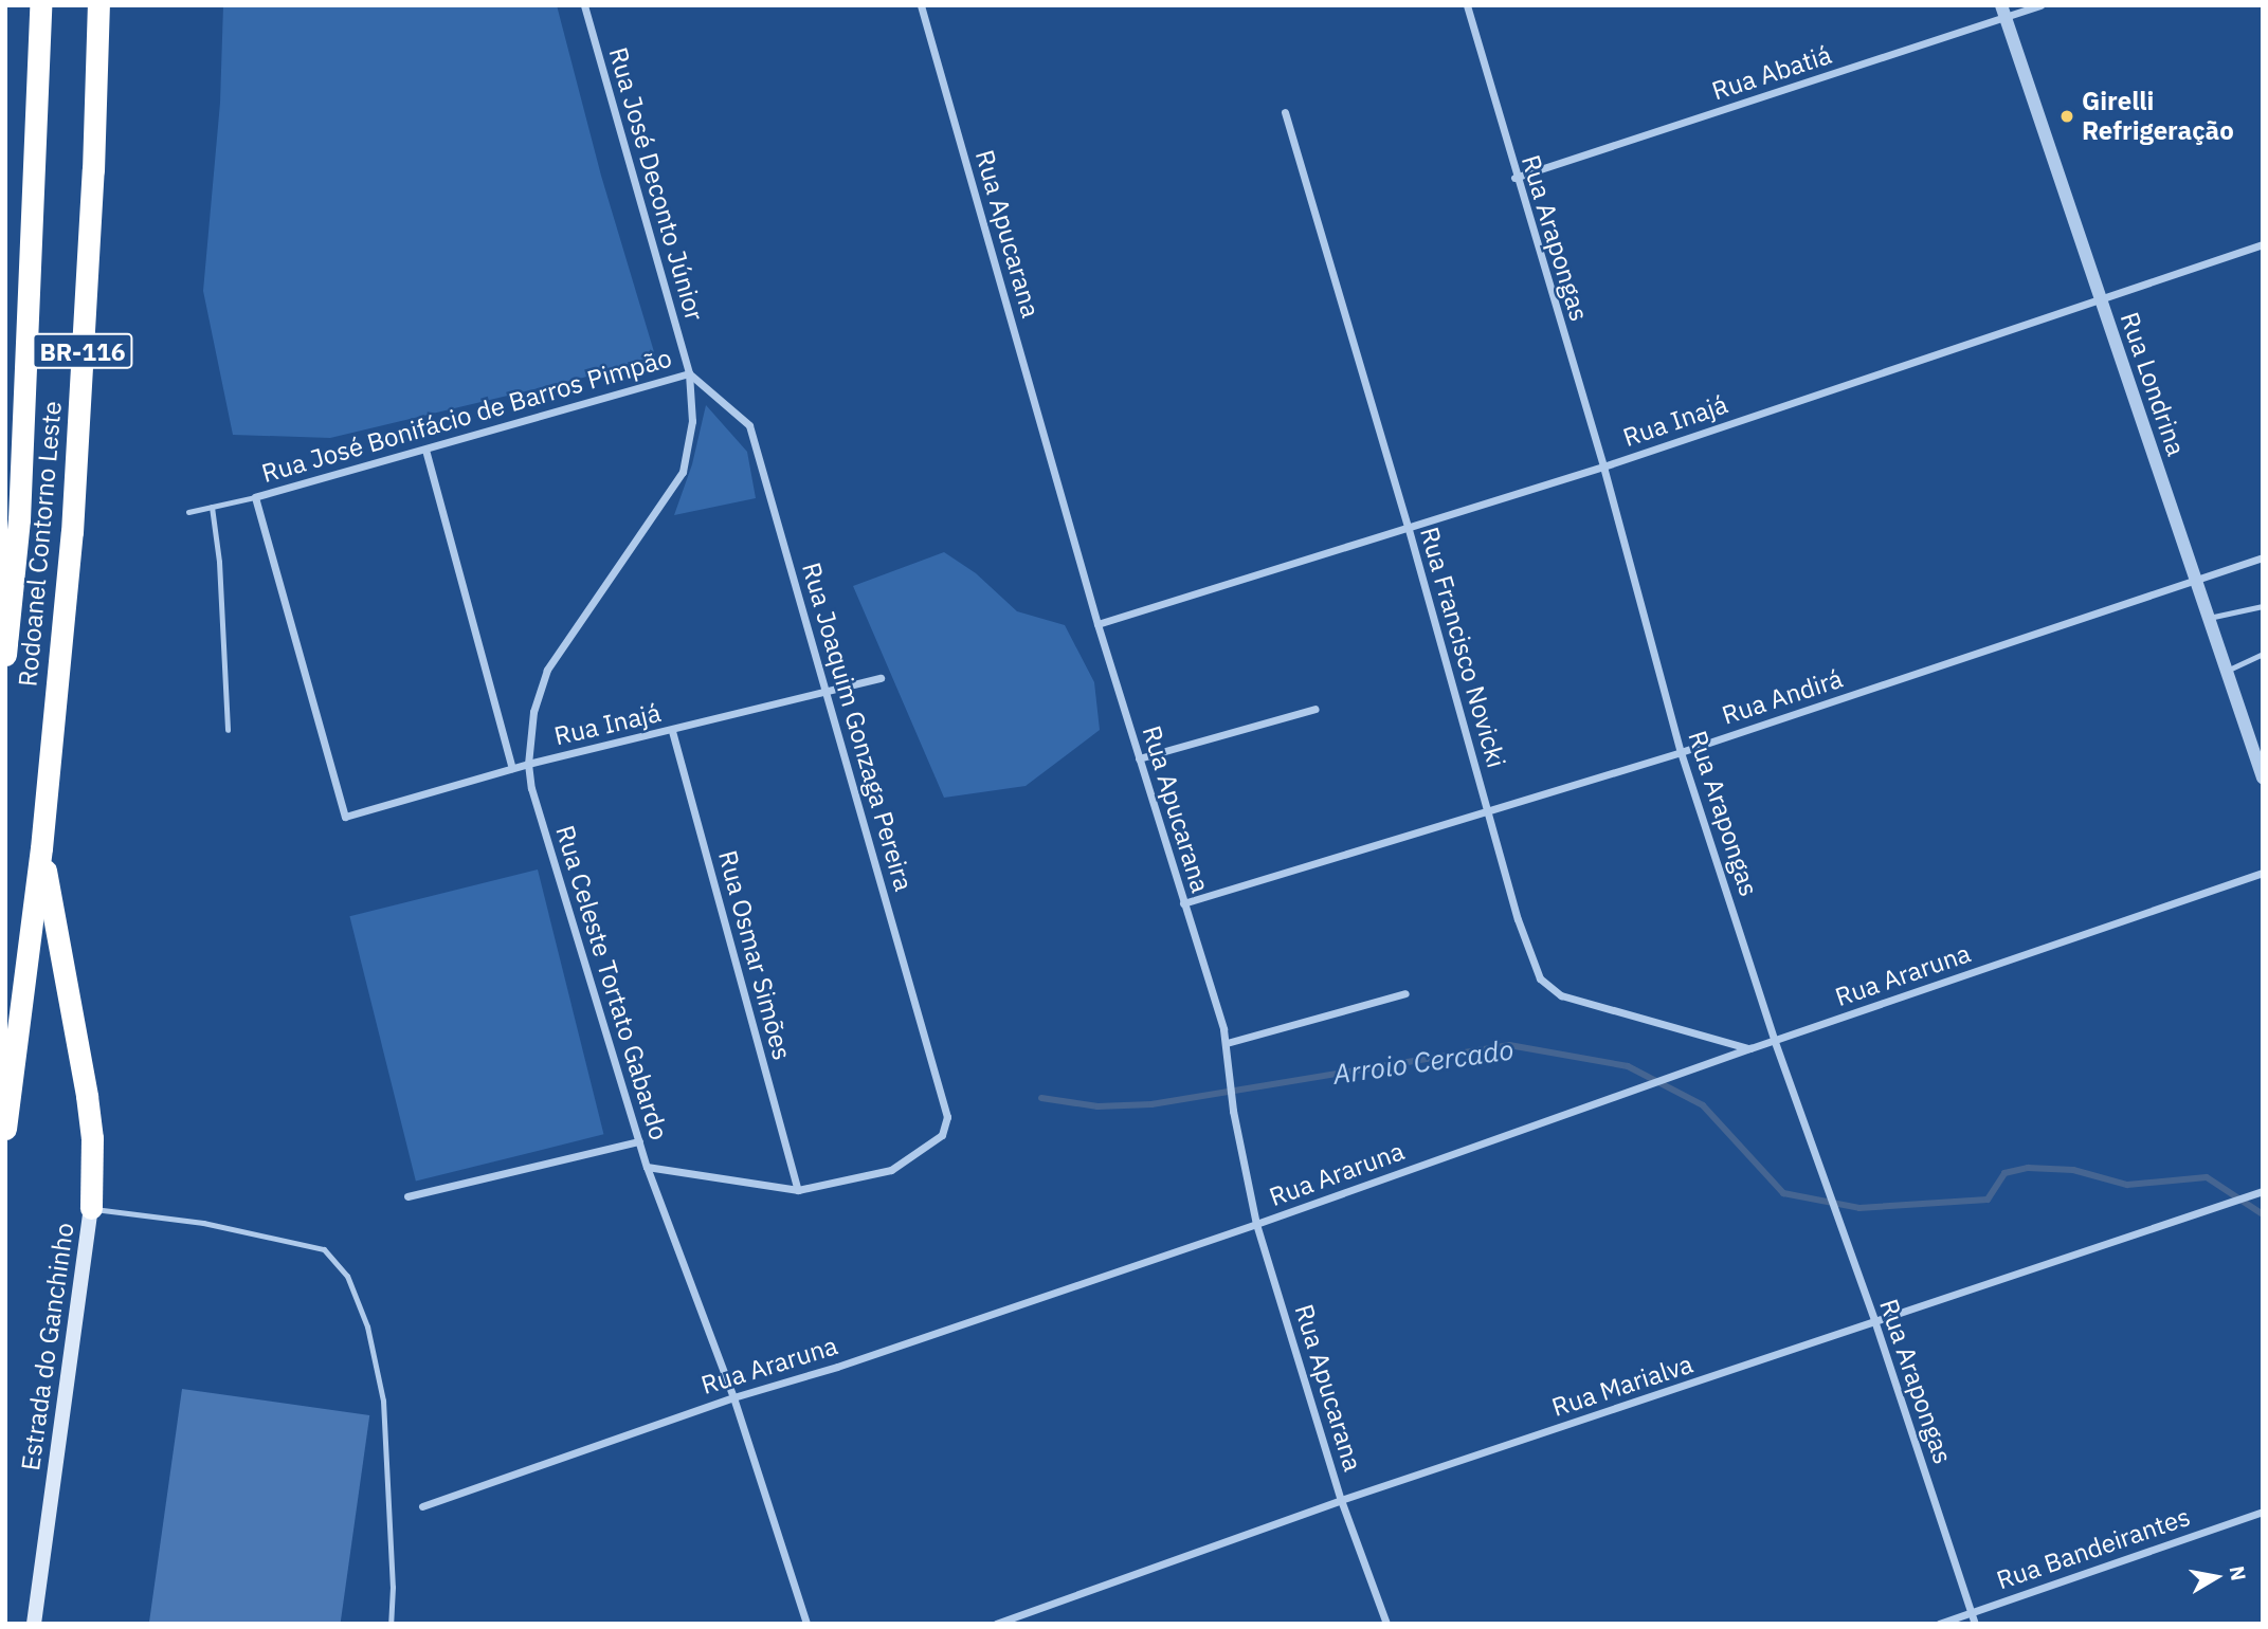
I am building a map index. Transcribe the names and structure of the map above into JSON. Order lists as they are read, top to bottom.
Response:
{
  "streets": {
    "highway": ["BR-116", "Rodoanel Contorno Leste"],
    "main road": ["Estrada do Ganchinho"],
    "street": [
      "Rua Abatiá",
      "Rua José Deconto Júnior",
      "Rua Apucarana",
      "Rua Arapongas",
      "Rua Londrina",
      "Rua José Bonifácio de Barros Pimpão",
      "Rua Inajá",
      "Rua Francisco Novicki",
      "Rua Andirá",
      "Rua Joaquim Gonzaga Pereira",
      "Rua Osmar Simões",
      "Rua Araruna",
      "Rua Celeste Tortato Gabardo",
      "Rua Marialva",
      "Rua Bandeirantes"
    ]
  },
  "crossings": [
    ["Rua Abatiá", "Rua Arapongas"],
    ["Rua Abatiá", "Rua Londrina"],
    ["Rua José Deconto Júnior", "Rua José Bonifácio de Barros Pimpão"],
    ["Rua José Deconto Júnior", "Rua Joaquim Gonzaga Pereira"],
    ["Rua José Deconto Júnior", "Rua Celeste Tortato Gabardo"],
    ["Rua Apucarana", "Rua Inajá"],
    ["Rua Apucarana", "Rua Andirá"],
    ["Rua Apucarana", "Rua Araruna"],
    ["Rua Apucarana", "Rua Marialva"],
    ["Rua Arapongas", "Rua Inajá"],
    ["Rua Arapongas", "Rua Andirá"],
    ["Rua Arapongas", "Rua Araruna"],
    ["Rua Arapongas", "Rua Marialva"],
    ["Rua Arapongas", "Rua Bandeirantes"],
    ["Rua Londrina", "Rua Inajá"],
    ["Rua Londrina", "Rua Andirá"],
    ["Rua José Bonifácio de Barros Pimpão", "Rua Inajá"],
    ["Rua José Bonifácio de Barros Pimpão", "Rua Joaquim Gonzaga Pereira"],
    ["Rua José Bonifácio de Barros Pimpão", "Rua Celeste Tortato Gabardo"],
    ["Rua Inajá", "Rua Francisco Novicki"],
    ["Rua Inajá", "Rua Joaquim Gonzaga Pereira"],
    ["Rua Inajá", "Rua Osmar Simões"],
    ["Rua Inajá", "Rua Celeste Tortato Gabardo"],
    ["Rua Francisco Novicki", "Rua Andirá"],
    ["Rua Francisco Novicki", "Rua Araruna"],
    ["Rua Joaquim Gonzaga Pereira", "Rua Osmar Simões"],
    ["Rua Joaquim Gonzaga Pereira", "Rua Celeste Tortato Gabardo"],
    ["Rua Araruna", "Rua Celeste Tortato Gabardo"]
  ],
  "water": ["Arroio Cercado"],
  "places": ["Girelli Refrigeração"],
  "north": "right"
}
